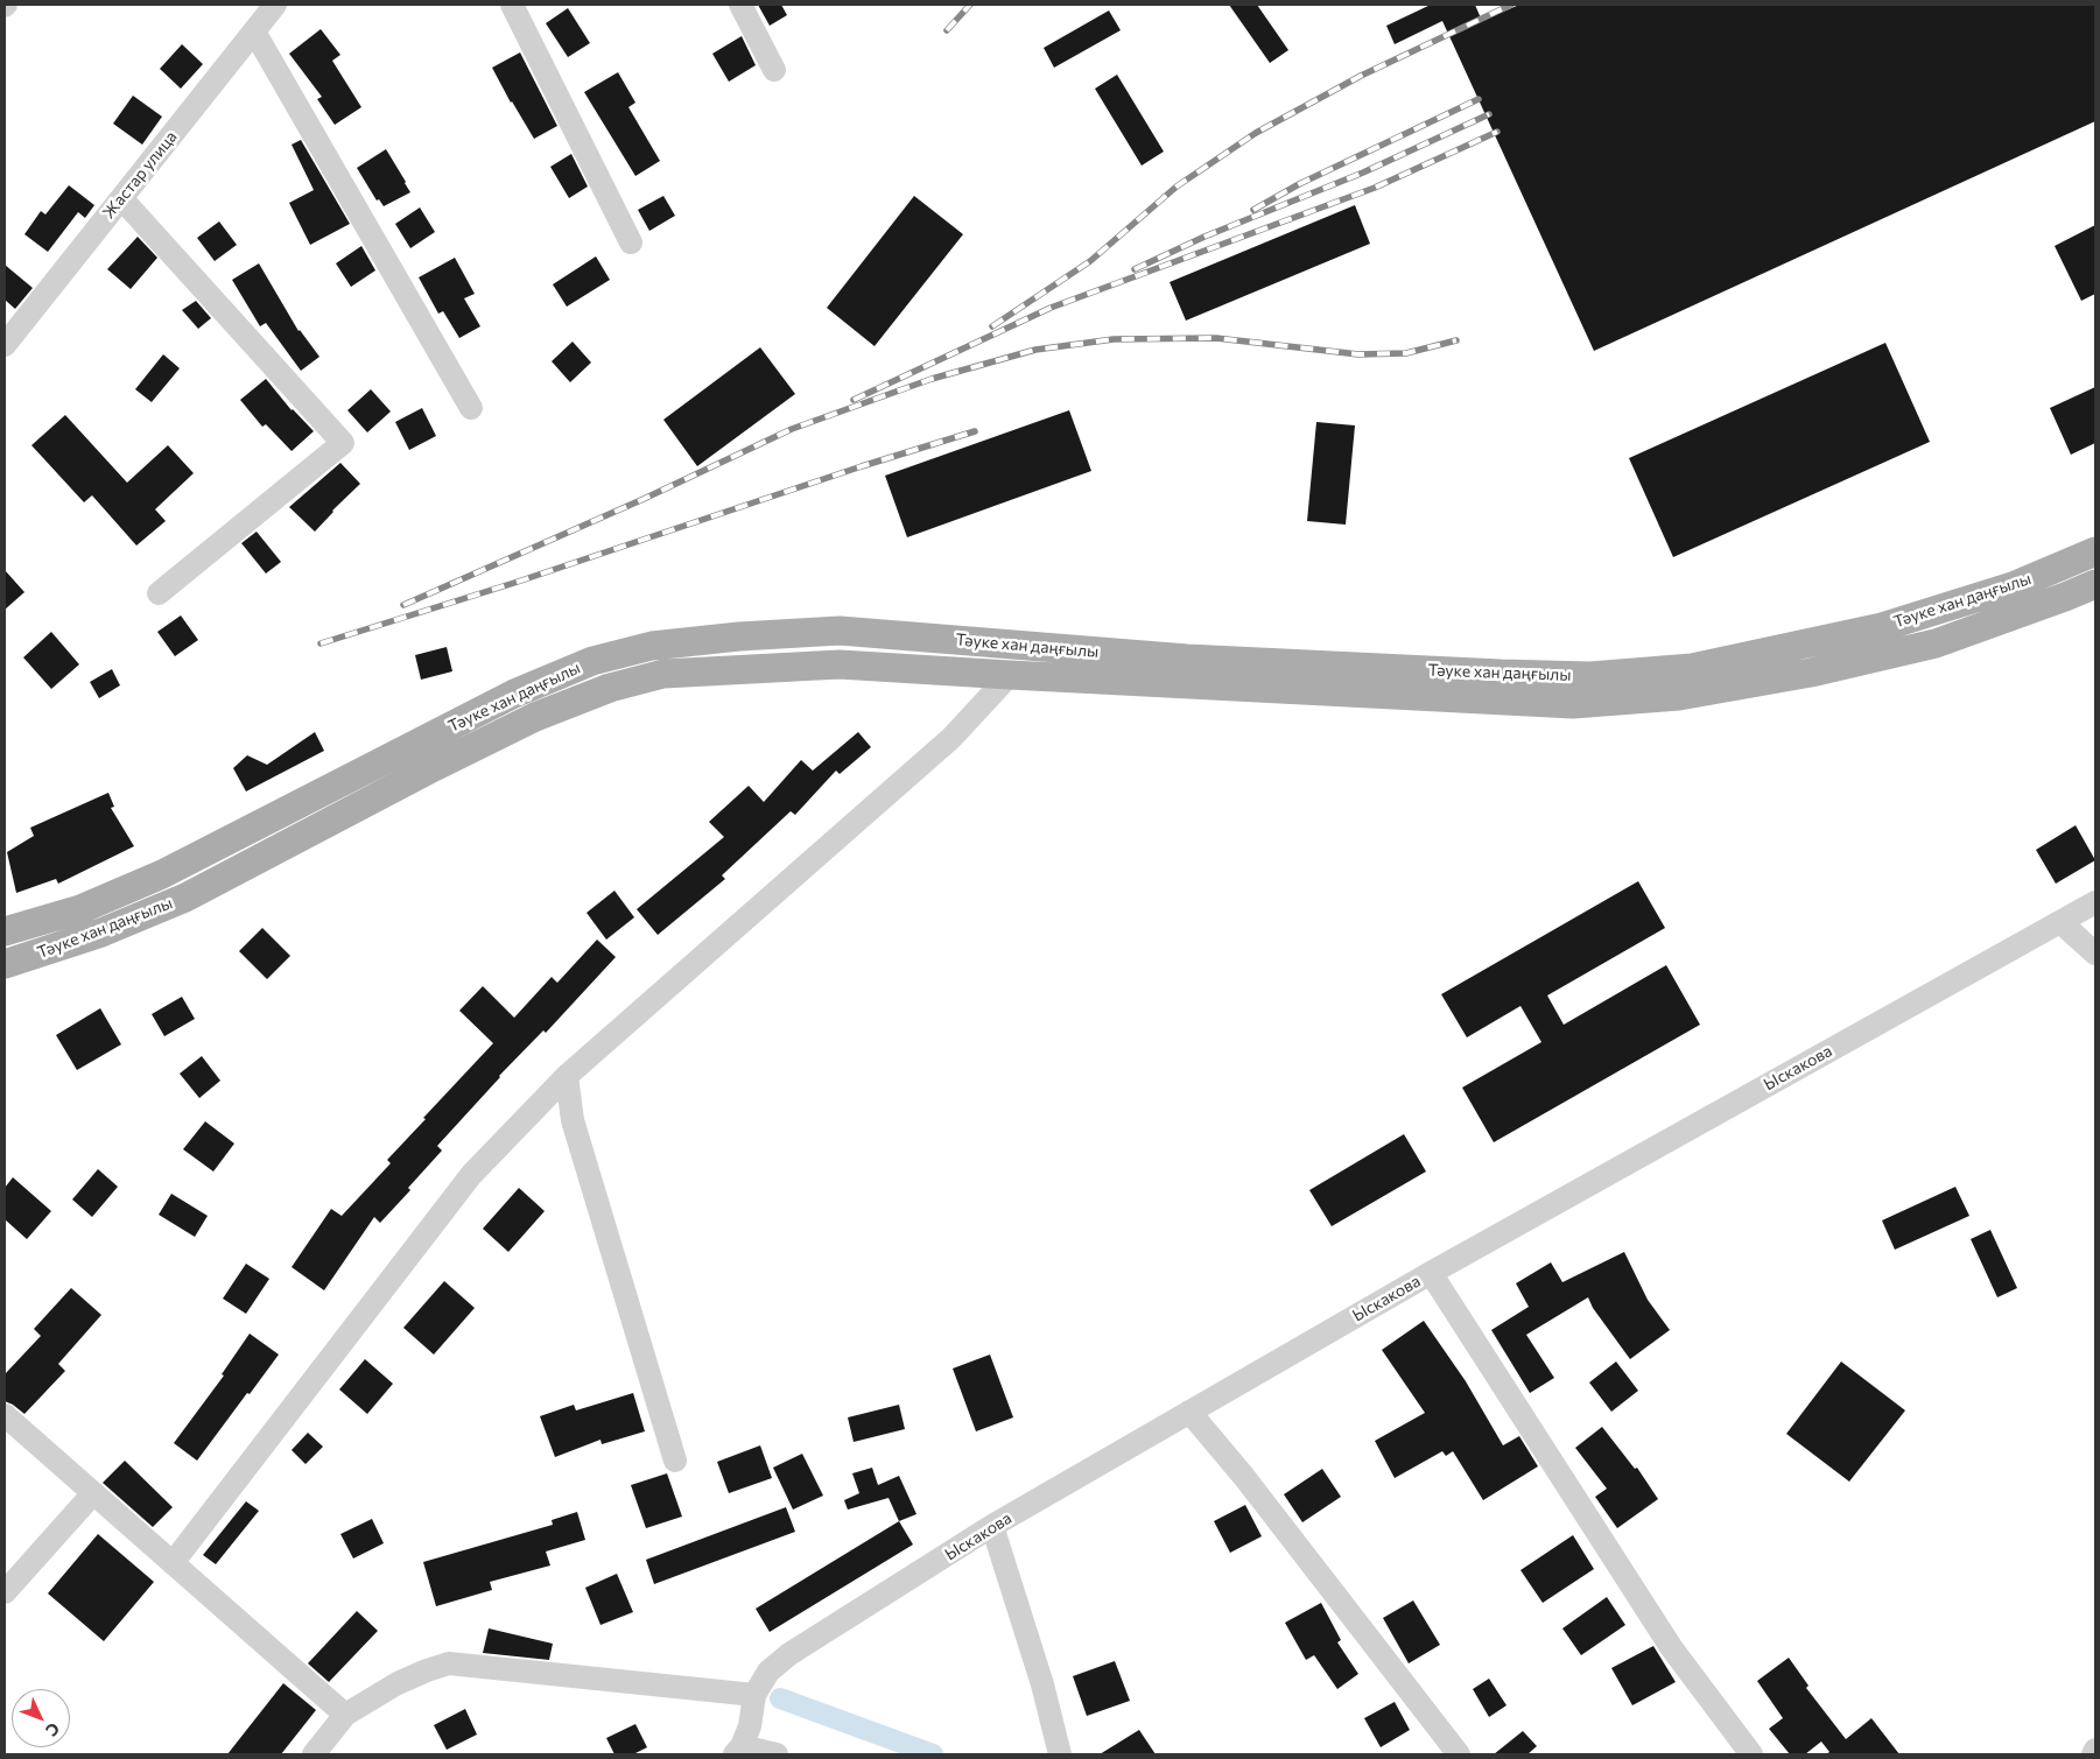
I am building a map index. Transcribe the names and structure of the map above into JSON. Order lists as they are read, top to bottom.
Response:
{
  "streets": {
    "main road": ["Тәуке хан даңғылы"],
    "street": ["Жастар улица", "Ыскакова"]
  },
  "north": "bottom right"
}
